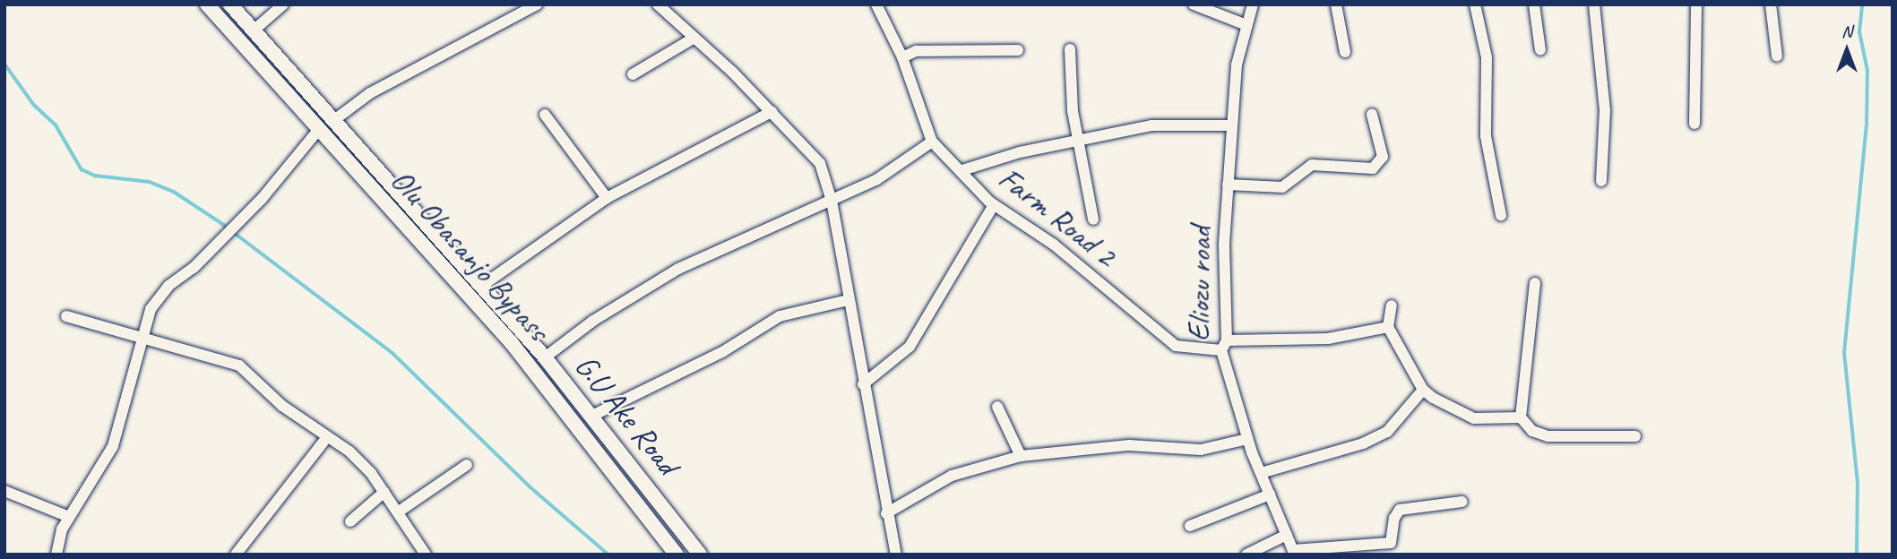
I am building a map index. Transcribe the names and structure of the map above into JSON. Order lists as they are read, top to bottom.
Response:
{
  "streets": {
    "main road": ["Olu Obasanjo Bypass", "G.U Ake Road"],
    "street": ["Farm Road 2", "Eliozu road"]
  },
  "crossings": [
    ["Farm Road 2", "Eliozu road"]
  ],
  "north": "top"
}
